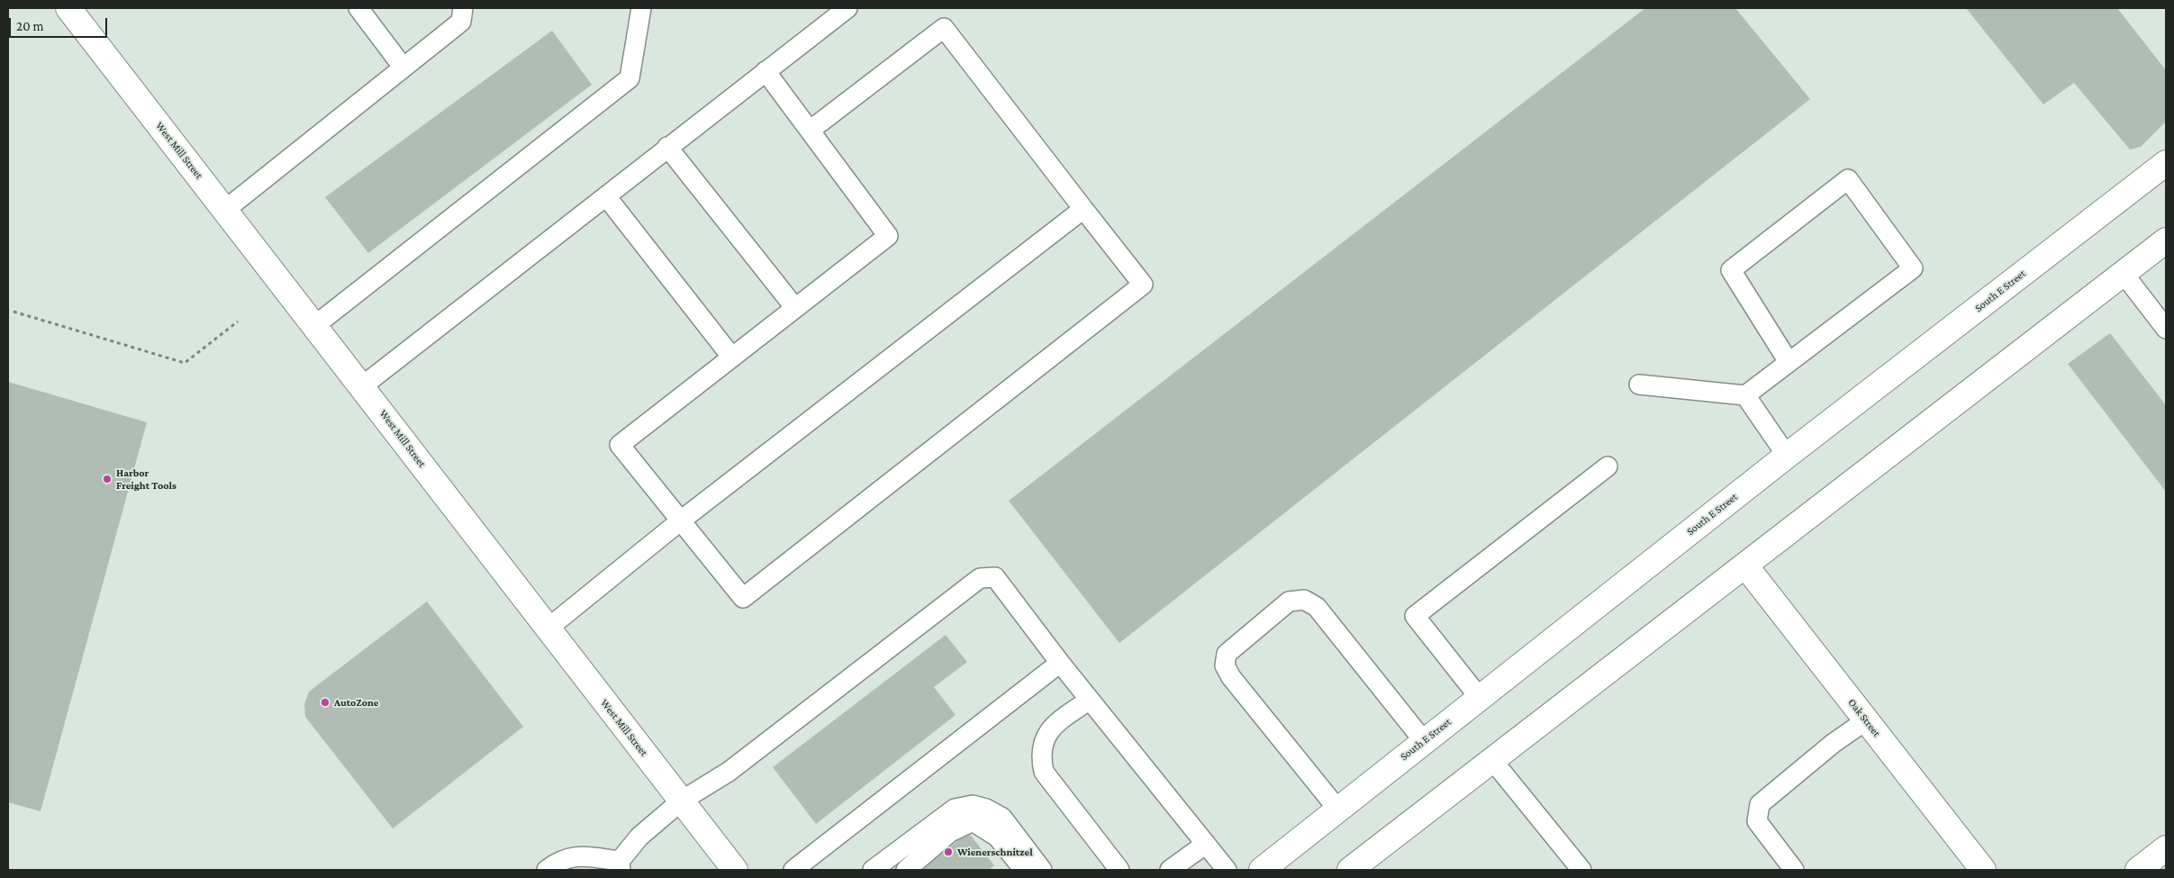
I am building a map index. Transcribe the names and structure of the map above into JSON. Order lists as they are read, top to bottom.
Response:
{
  "streets": {
    "main road": ["West Mill Street", "South E Street", "Oak Street"]
  },
  "places": ["Harbor Freight Tools", "AutoZone", "Wienerschnitzel"],
  "scale_bar": "20 m"
}
